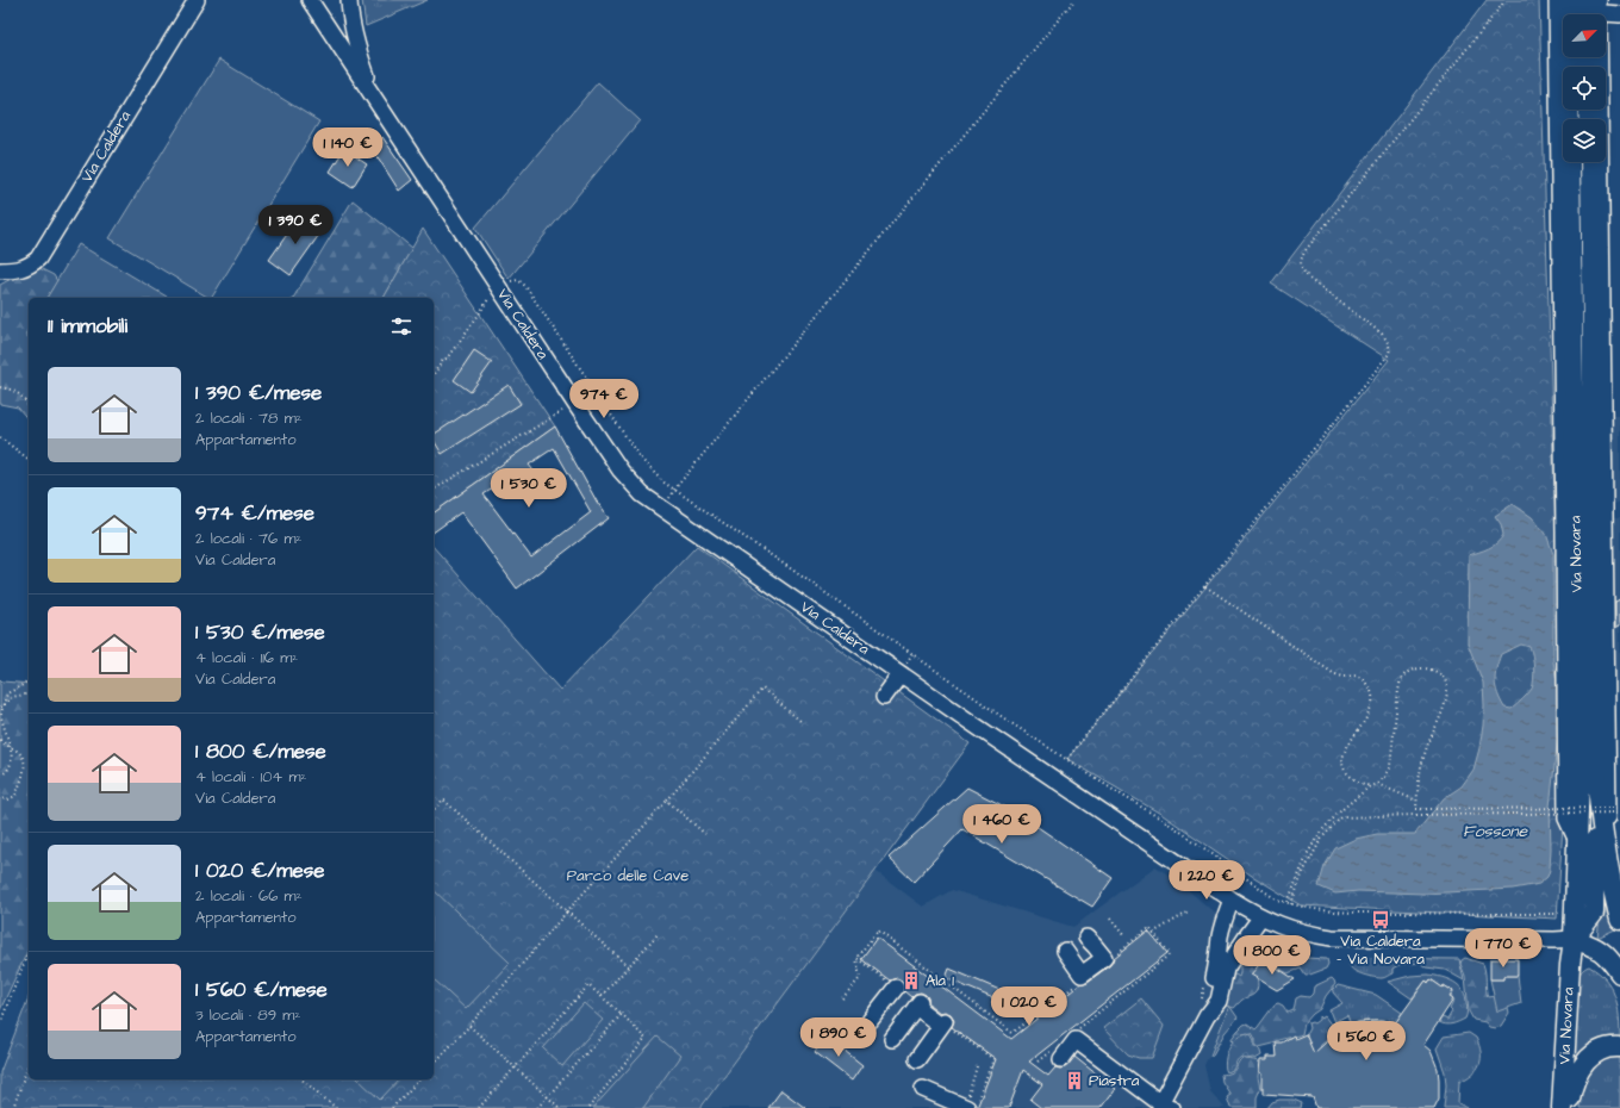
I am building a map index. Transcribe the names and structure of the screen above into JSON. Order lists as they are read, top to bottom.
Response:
{
  "streets": {
    "main road": ["Via Novara"],
    "street": ["Via Caldera"]
  },
  "crossings": [
    ["Via Caldera", "Via Novara"]
  ],
  "water": ["Fossone"],
  "parks": ["Parco delle Cave"],
  "places": {
    "bus stop": ["Via Caldera - Via Novara"],
    "building": ["Ala 1", "Piastra"]
  },
  "north": "top right",
  "page": {
    "price": [
      "1 140 €",
      "1 390 €",
      "974 €",
      "1 530 €",
      "1 460 €",
      "1 220 €",
      "1 770 €",
      "1 800 €",
      "1 020 €",
      "1 890 €",
      "1 560 €"
    ],
    "heading": "11 immobili",
    "list": [
      {
        "name": "1 390 €/mese",
        "note": "2 locali · 78 m² · Appartamento"
      },
      {
        "name": "974 €/mese",
        "note": "2 locali · 76 m² · Via Caldera"
      },
      {
        "name": "1 530 €/mese",
        "note": "4 locali · 116 m² · Via Caldera"
      },
      {
        "name": "1 800 €/mese",
        "note": "4 locali · 104 m² · Via Caldera"
      },
      {
        "name": "1 020 €/mese",
        "note": "2 locali · 66 m² · Appartamento"
      },
      {
        "name": "1 560 €/mese",
        "note": "3 locali · 89 m² · Appartamento"
      }
    ]
  }
}
